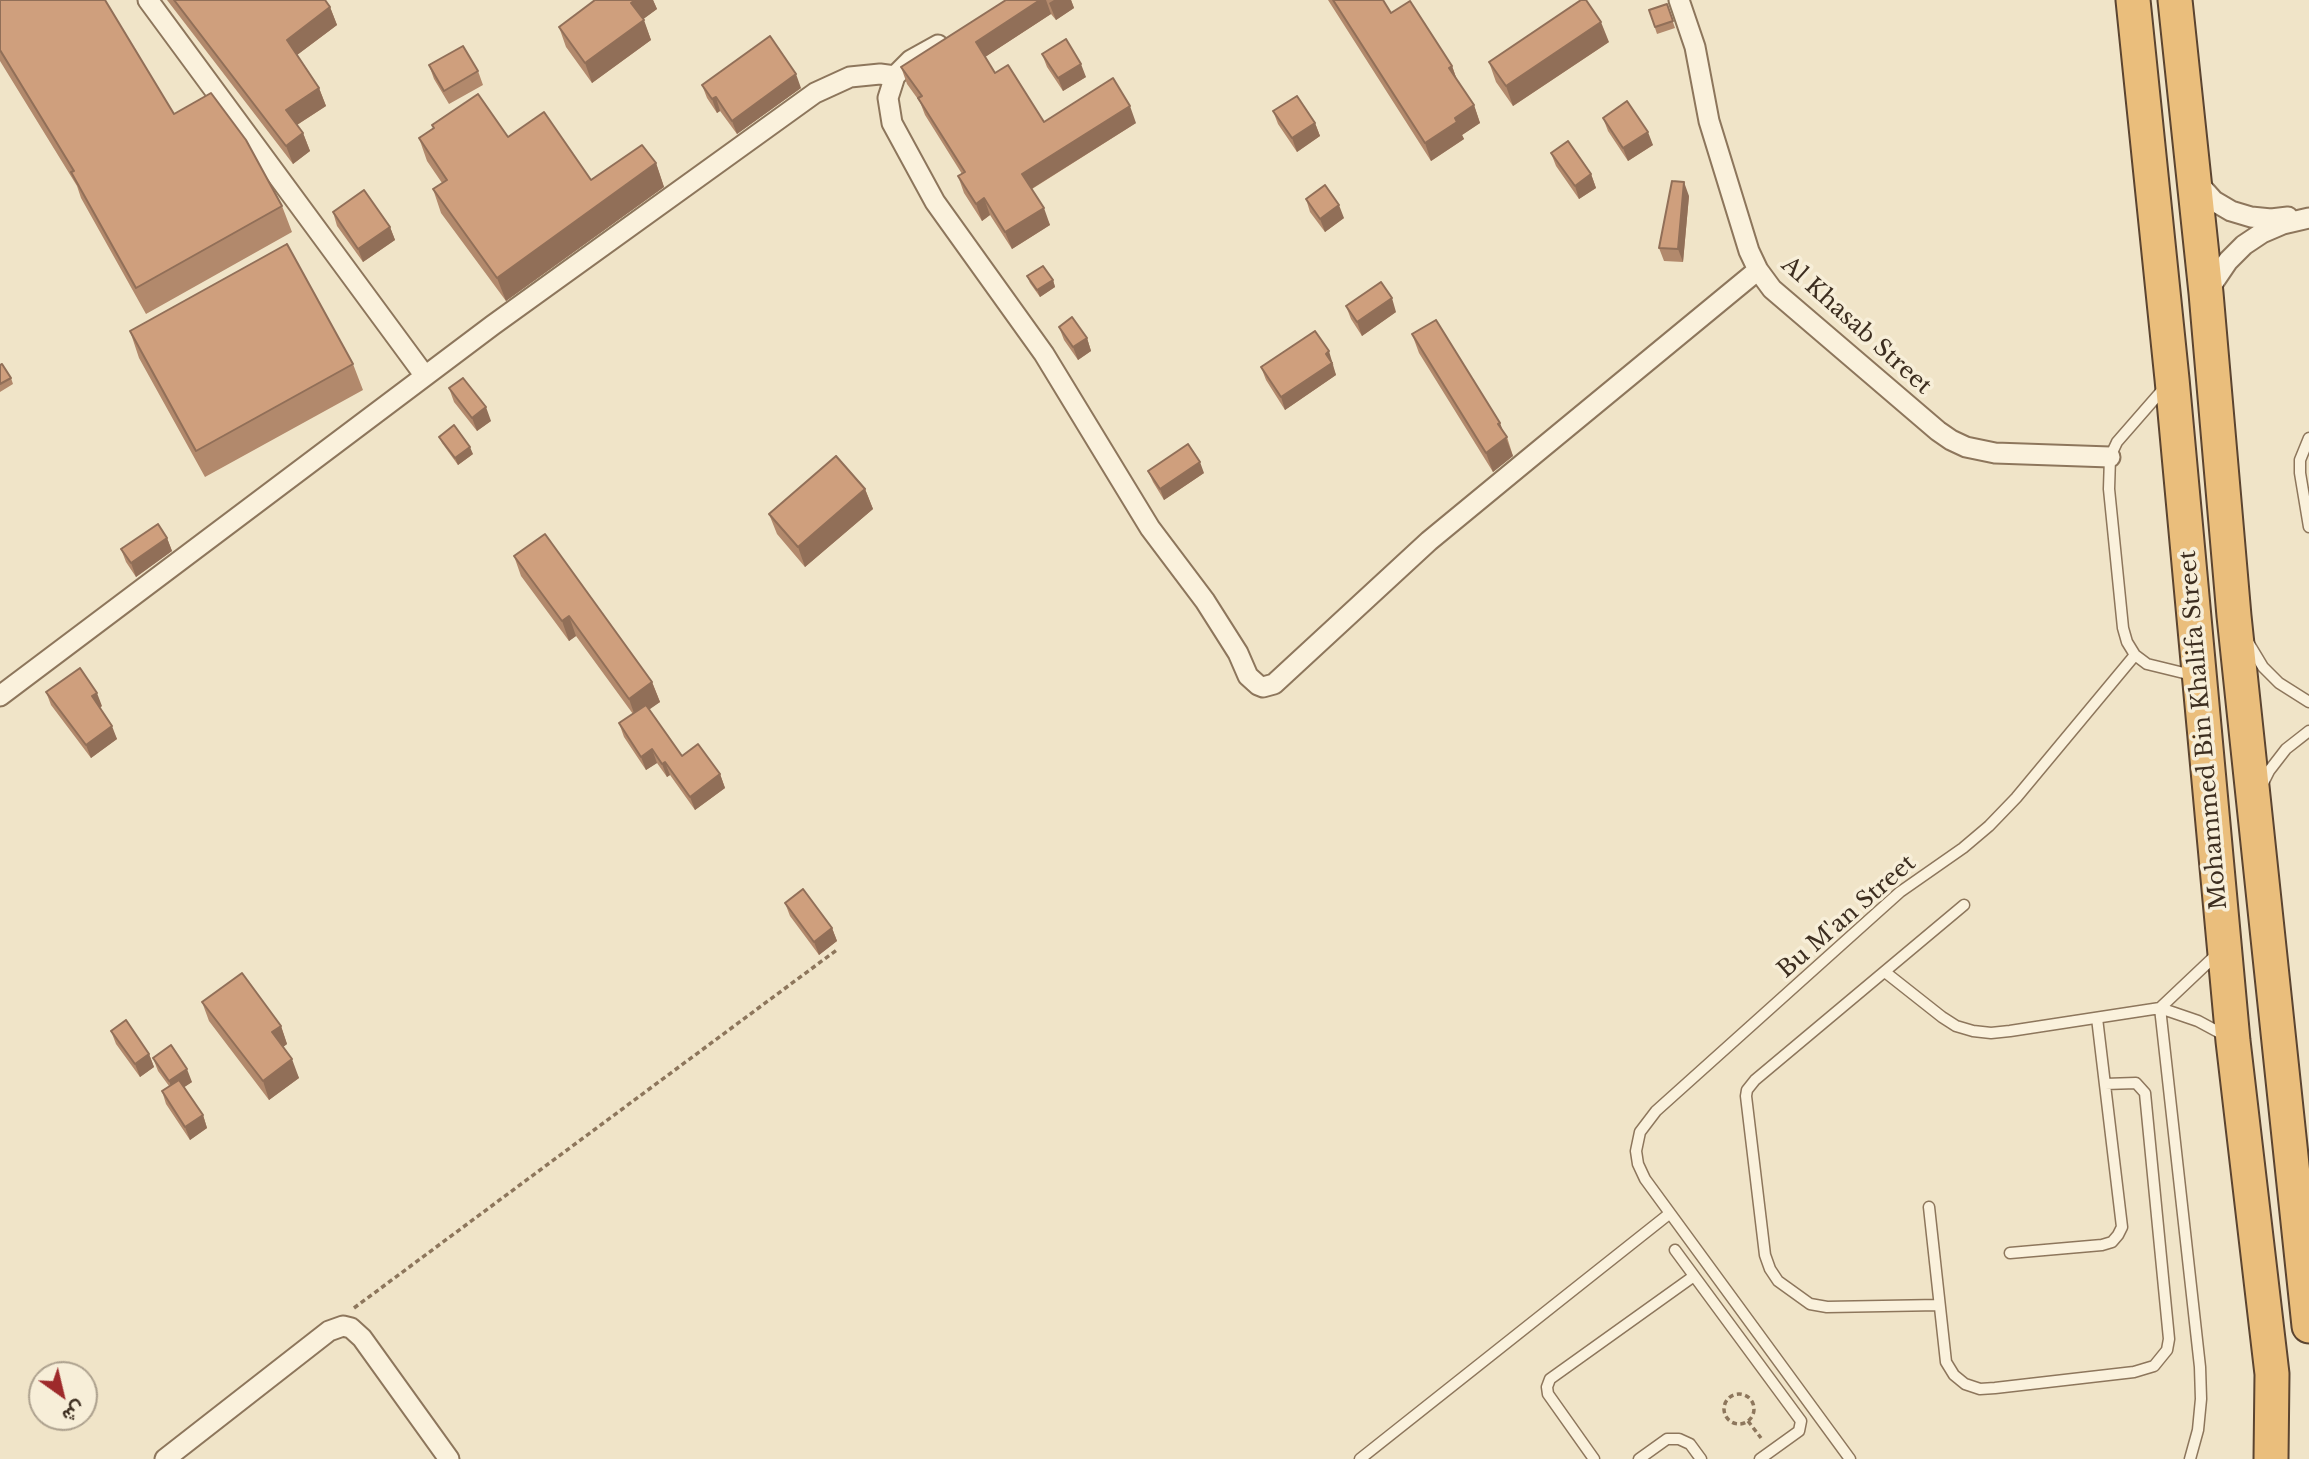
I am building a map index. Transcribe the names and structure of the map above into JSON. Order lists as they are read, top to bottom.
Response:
{
  "streets": {
    "highway": ["Mohammed Bin Khalifa Street"],
    "street": ["Al Khasab Street"],
    "lane": ["Bu M'an Street"]
  },
  "north": "bottom right"
}
